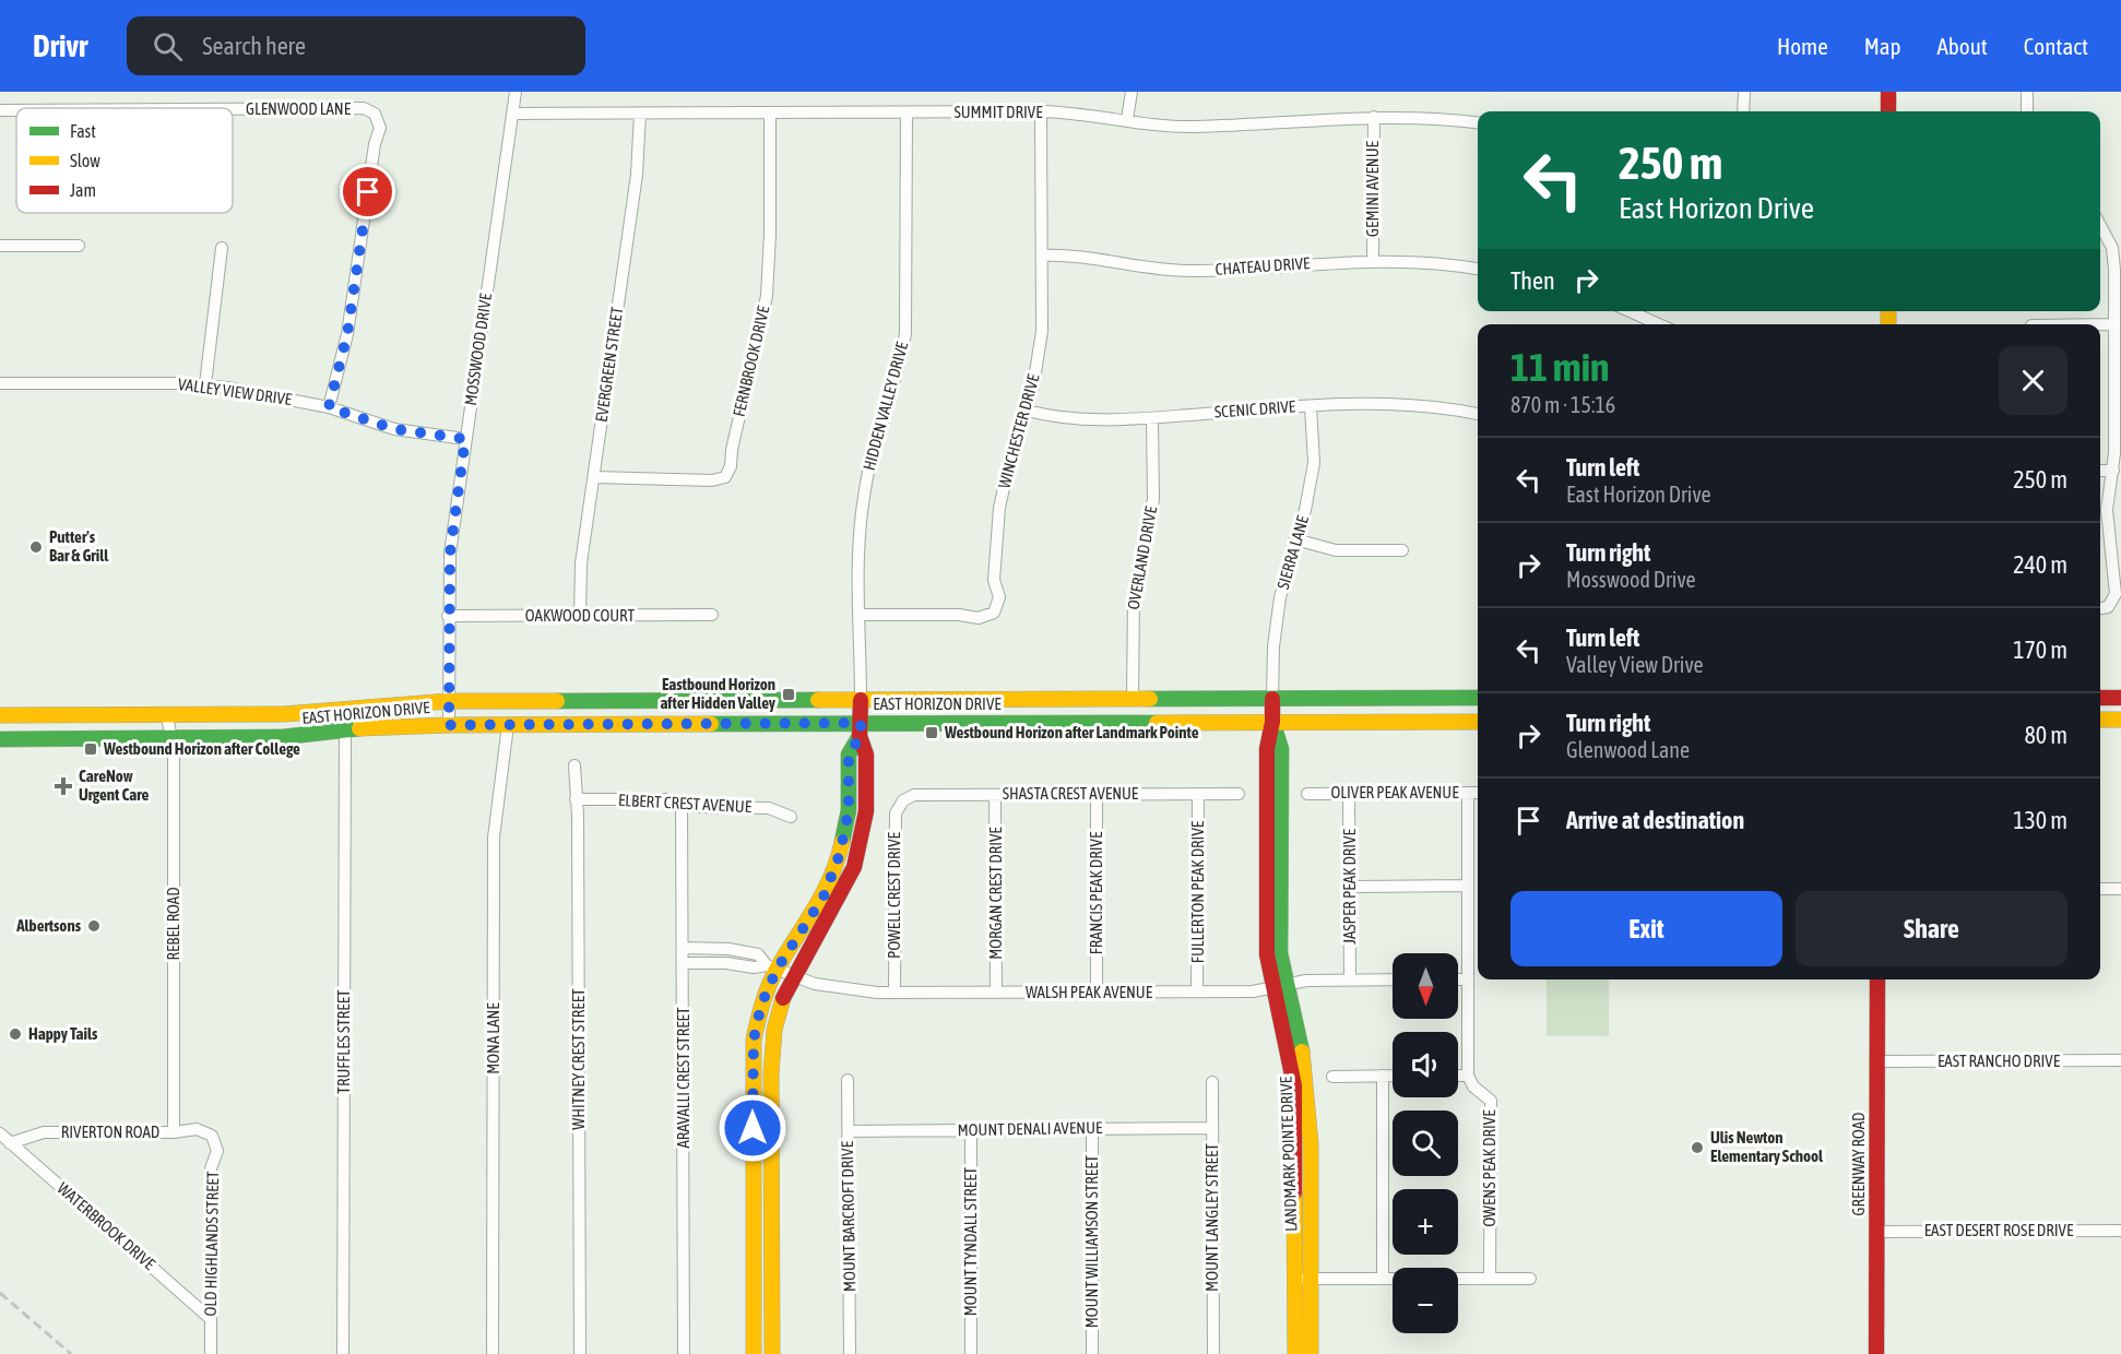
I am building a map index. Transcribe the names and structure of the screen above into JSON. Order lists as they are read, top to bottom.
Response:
{
  "streets": {
    "main road": ["EAST HORIZON DRIVE", "LANDMARK POINTE DRIVE", "GREENWAY ROAD"],
    "street": [
      "GLENWOOD LANE",
      "SUMMIT DRIVE",
      "GEMINI AVENUE",
      "CHATEAU DRIVE",
      "MOSSWOOD DRIVE",
      "FERNBROOK DRIVE",
      "EVERGREEN STREET",
      "VALLEY VIEW DRIVE",
      "HIDDEN VALLEY DRIVE",
      "SCENIC DRIVE",
      "WINCHESTER DRIVE",
      "SIERRA LANE",
      "OVERLAND DRIVE",
      "OAKWOOD COURT",
      "OLIVER PEAK AVENUE",
      "SHASTA CREST AVENUE",
      "ELBERT CREST AVENUE",
      "JASPER PEAK DRIVE",
      "FULLERTON PEAK DRIVE",
      "MORGAN CREST DRIVE",
      "FRANCIS PEAK DRIVE",
      "POWELL CREST DRIVE",
      "REBEL ROAD",
      "WALSH PEAK AVENUE",
      "MONA LANE",
      "TRUFFLES STREET",
      "WHITNEY CREST STREET",
      "EAST RANCHO DRIVE",
      "ARAVALLI CREST STREET",
      "MOUNT DENALI AVENUE",
      "RIVERTON ROAD",
      "OWENS PEAK DRIVE",
      "MOUNT BARCROFT DRIVE",
      "MOUNT LANGLEY STREET",
      "WATERBROOK DRIVE",
      "EAST DESERT ROSE DRIVE",
      "MOUNT TYNDALL STREET",
      "MOUNT WILLIAMSON STREET",
      "OLD HIGHLANDS STREET"
    ]
  },
  "crossings": [
    ["GLENWOOD LANE", "VALLEY VIEW DRIVE"],
    ["SUMMIT DRIVE", "GEMINI AVENUE"],
    ["SUMMIT DRIVE", "MOSSWOOD DRIVE"],
    ["SUMMIT DRIVE", "FERNBROOK DRIVE"],
    ["SUMMIT DRIVE", "EVERGREEN STREET"],
    ["SUMMIT DRIVE", "HIDDEN VALLEY DRIVE"],
    ["SUMMIT DRIVE", "WINCHESTER DRIVE"],
    ["GEMINI AVENUE", "CHATEAU DRIVE"],
    ["CHATEAU DRIVE", "WINCHESTER DRIVE"],
    ["MOSSWOOD DRIVE", "VALLEY VIEW DRIVE"],
    ["MOSSWOOD DRIVE", "OAKWOOD COURT"],
    ["MOSSWOOD DRIVE", "EAST HORIZON DRIVE"],
    ["FERNBROOK DRIVE", "EVERGREEN STREET"],
    ["EVERGREEN STREET", "OAKWOOD COURT"],
    ["HIDDEN VALLEY DRIVE", "WINCHESTER DRIVE"],
    ["HIDDEN VALLEY DRIVE", "EAST HORIZON DRIVE"],
    ["SCENIC DRIVE", "WINCHESTER DRIVE"],
    ["SCENIC DRIVE", "SIERRA LANE"],
    ["SCENIC DRIVE", "OVERLAND DRIVE"],
    ["SIERRA LANE", "EAST HORIZON DRIVE"],
    ["SIERRA LANE", "LANDMARK POINTE DRIVE"],
    ["OVERLAND DRIVE", "EAST HORIZON DRIVE"],
    ["EAST HORIZON DRIVE", "REBEL ROAD"],
    ["EAST HORIZON DRIVE", "MONA LANE"],
    ["EAST HORIZON DRIVE", "TRUFFLES STREET"],
    ["EAST HORIZON DRIVE", "LANDMARK POINTE DRIVE"],
    ["OLIVER PEAK AVENUE", "JASPER PEAK DRIVE"],
    ["SHASTA CREST AVENUE", "FULLERTON PEAK DRIVE"],
    ["SHASTA CREST AVENUE", "MORGAN CREST DRIVE"],
    ["SHASTA CREST AVENUE", "FRANCIS PEAK DRIVE"],
    ["SHASTA CREST AVENUE", "POWELL CREST DRIVE"],
    ["ELBERT CREST AVENUE", "WHITNEY CREST STREET"],
    ["ELBERT CREST AVENUE", "ARAVALLI CREST STREET"],
    ["JASPER PEAK DRIVE", "WALSH PEAK AVENUE"],
    ["FULLERTON PEAK DRIVE", "WALSH PEAK AVENUE"],
    ["MORGAN CREST DRIVE", "WALSH PEAK AVENUE"],
    ["FRANCIS PEAK DRIVE", "WALSH PEAK AVENUE"],
    ["POWELL CREST DRIVE", "WALSH PEAK AVENUE"],
    ["REBEL ROAD", "RIVERTON ROAD"],
    ["WALSH PEAK AVENUE", "ARAVALLI CREST STREET"],
    ["WALSH PEAK AVENUE", "LANDMARK POINTE DRIVE"],
    ["EAST RANCHO DRIVE", "GREENWAY ROAD"],
    ["MOUNT DENALI AVENUE", "MOUNT BARCROFT DRIVE"],
    ["MOUNT DENALI AVENUE", "MOUNT LANGLEY STREET"],
    ["MOUNT DENALI AVENUE", "MOUNT TYNDALL STREET"],
    ["MOUNT DENALI AVENUE", "MOUNT WILLIAMSON STREET"],
    ["RIVERTON ROAD", "WATERBROOK DRIVE"],
    ["RIVERTON ROAD", "OLD HIGHLANDS STREET"],
    ["GREENWAY ROAD", "EAST DESERT ROSE DRIVE"],
    ["WATERBROOK DRIVE", "OLD HIGHLANDS STREET"]
  ],
  "places": {
    "other": [
      "Putter's Bar & Grill",
      "Albertsons",
      "Happy Tails",
      "Ulis Newton Elementary School"
    ],
    "transit": ["Eastbound Horizon after Hidden Valley", "Westbound Horizon after Landmark Pointe", "Westbound Horizon after College"],
    "health": ["CareNow Urgent Care"]
  },
  "legend": ["Fast", "Slow", "Jam"],
  "north": "bottom",
  "page": {
    "header": "Drivr",
    "search": "Search here",
    "nav": [
      "Home",
      "Map",
      "About",
      "Contact"
    ],
    "turn": ["250 m", "East Horizon Drive"],
    "then": "Then",
    "heading": ["11 min", "870 m · 15:16"],
    "list": [
      {
        "name": "Turn left",
        "note": "East Horizon Drive",
        "value": "250 m"
      },
      {
        "name": "Turn right",
        "note": "Mosswood Drive",
        "value": "240 m"
      },
      {
        "name": "Turn left",
        "note": "Valley View Drive",
        "value": "170 m"
      },
      {
        "name": "Turn right",
        "note": "Glenwood Lane",
        "value": "80 m"
      },
      {
        "name": "Arrive at destination",
        "value": "130 m"
      }
    ],
    "buttons": ["Exit", "Share"],
    "map_buttons": ["+", "−"]
  }
}
